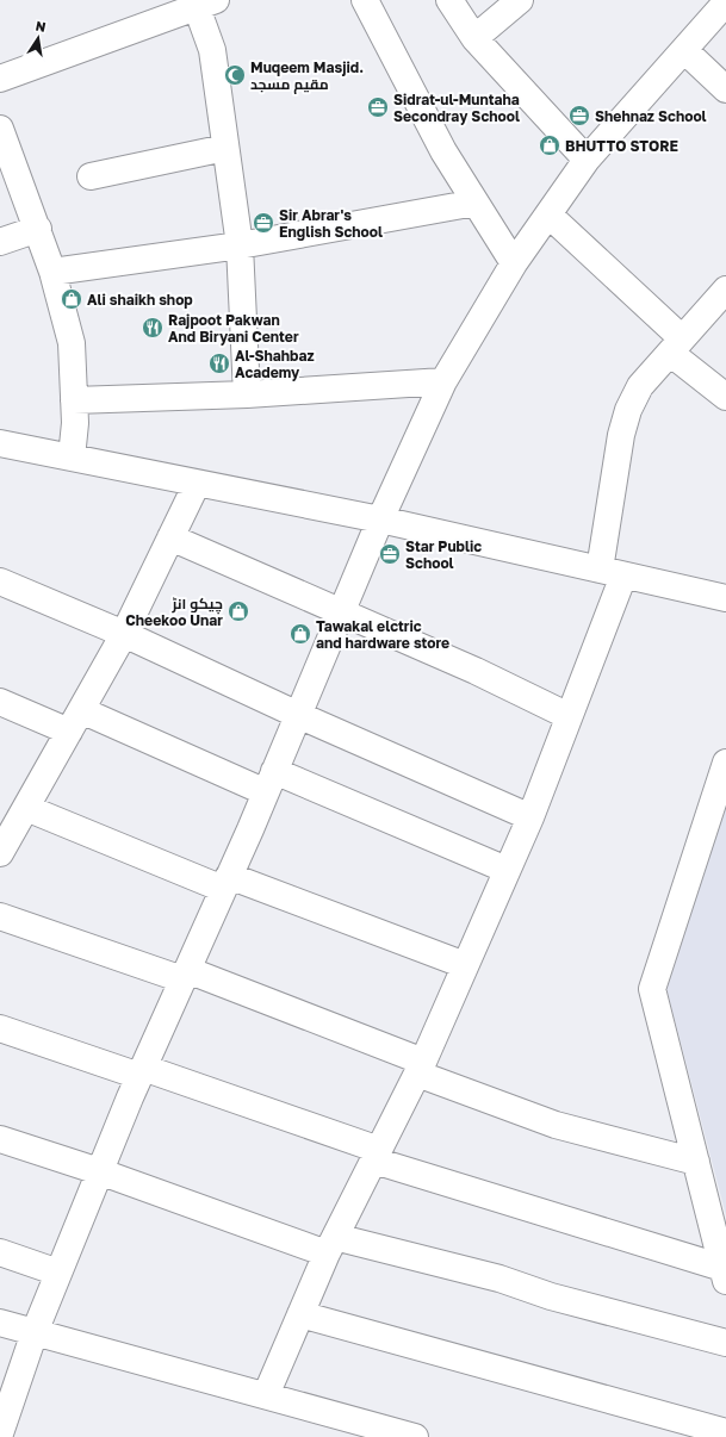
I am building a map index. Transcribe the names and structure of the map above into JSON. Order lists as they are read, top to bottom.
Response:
{
  "places": {
    "mosque": ["Muqeem Masjid. مقیم مسجد"],
    "office": [
      "Sidrat-ul-Muntaha Secondray School",
      "Shehnaz School",
      "Sir Abrar's English School",
      "Star Public School"
    ],
    "shop": [
      "BHUTTO STORE",
      "Ali shaikh shop",
      "چیکو انڑ Cheekoo Unar",
      "Tawakal elctric and hardware store"
    ],
    "restaurant": ["Rajpoot Pakwan And Biryani Center", "Al-Shahbaz Academy"]
  },
  "north": "top"
}
